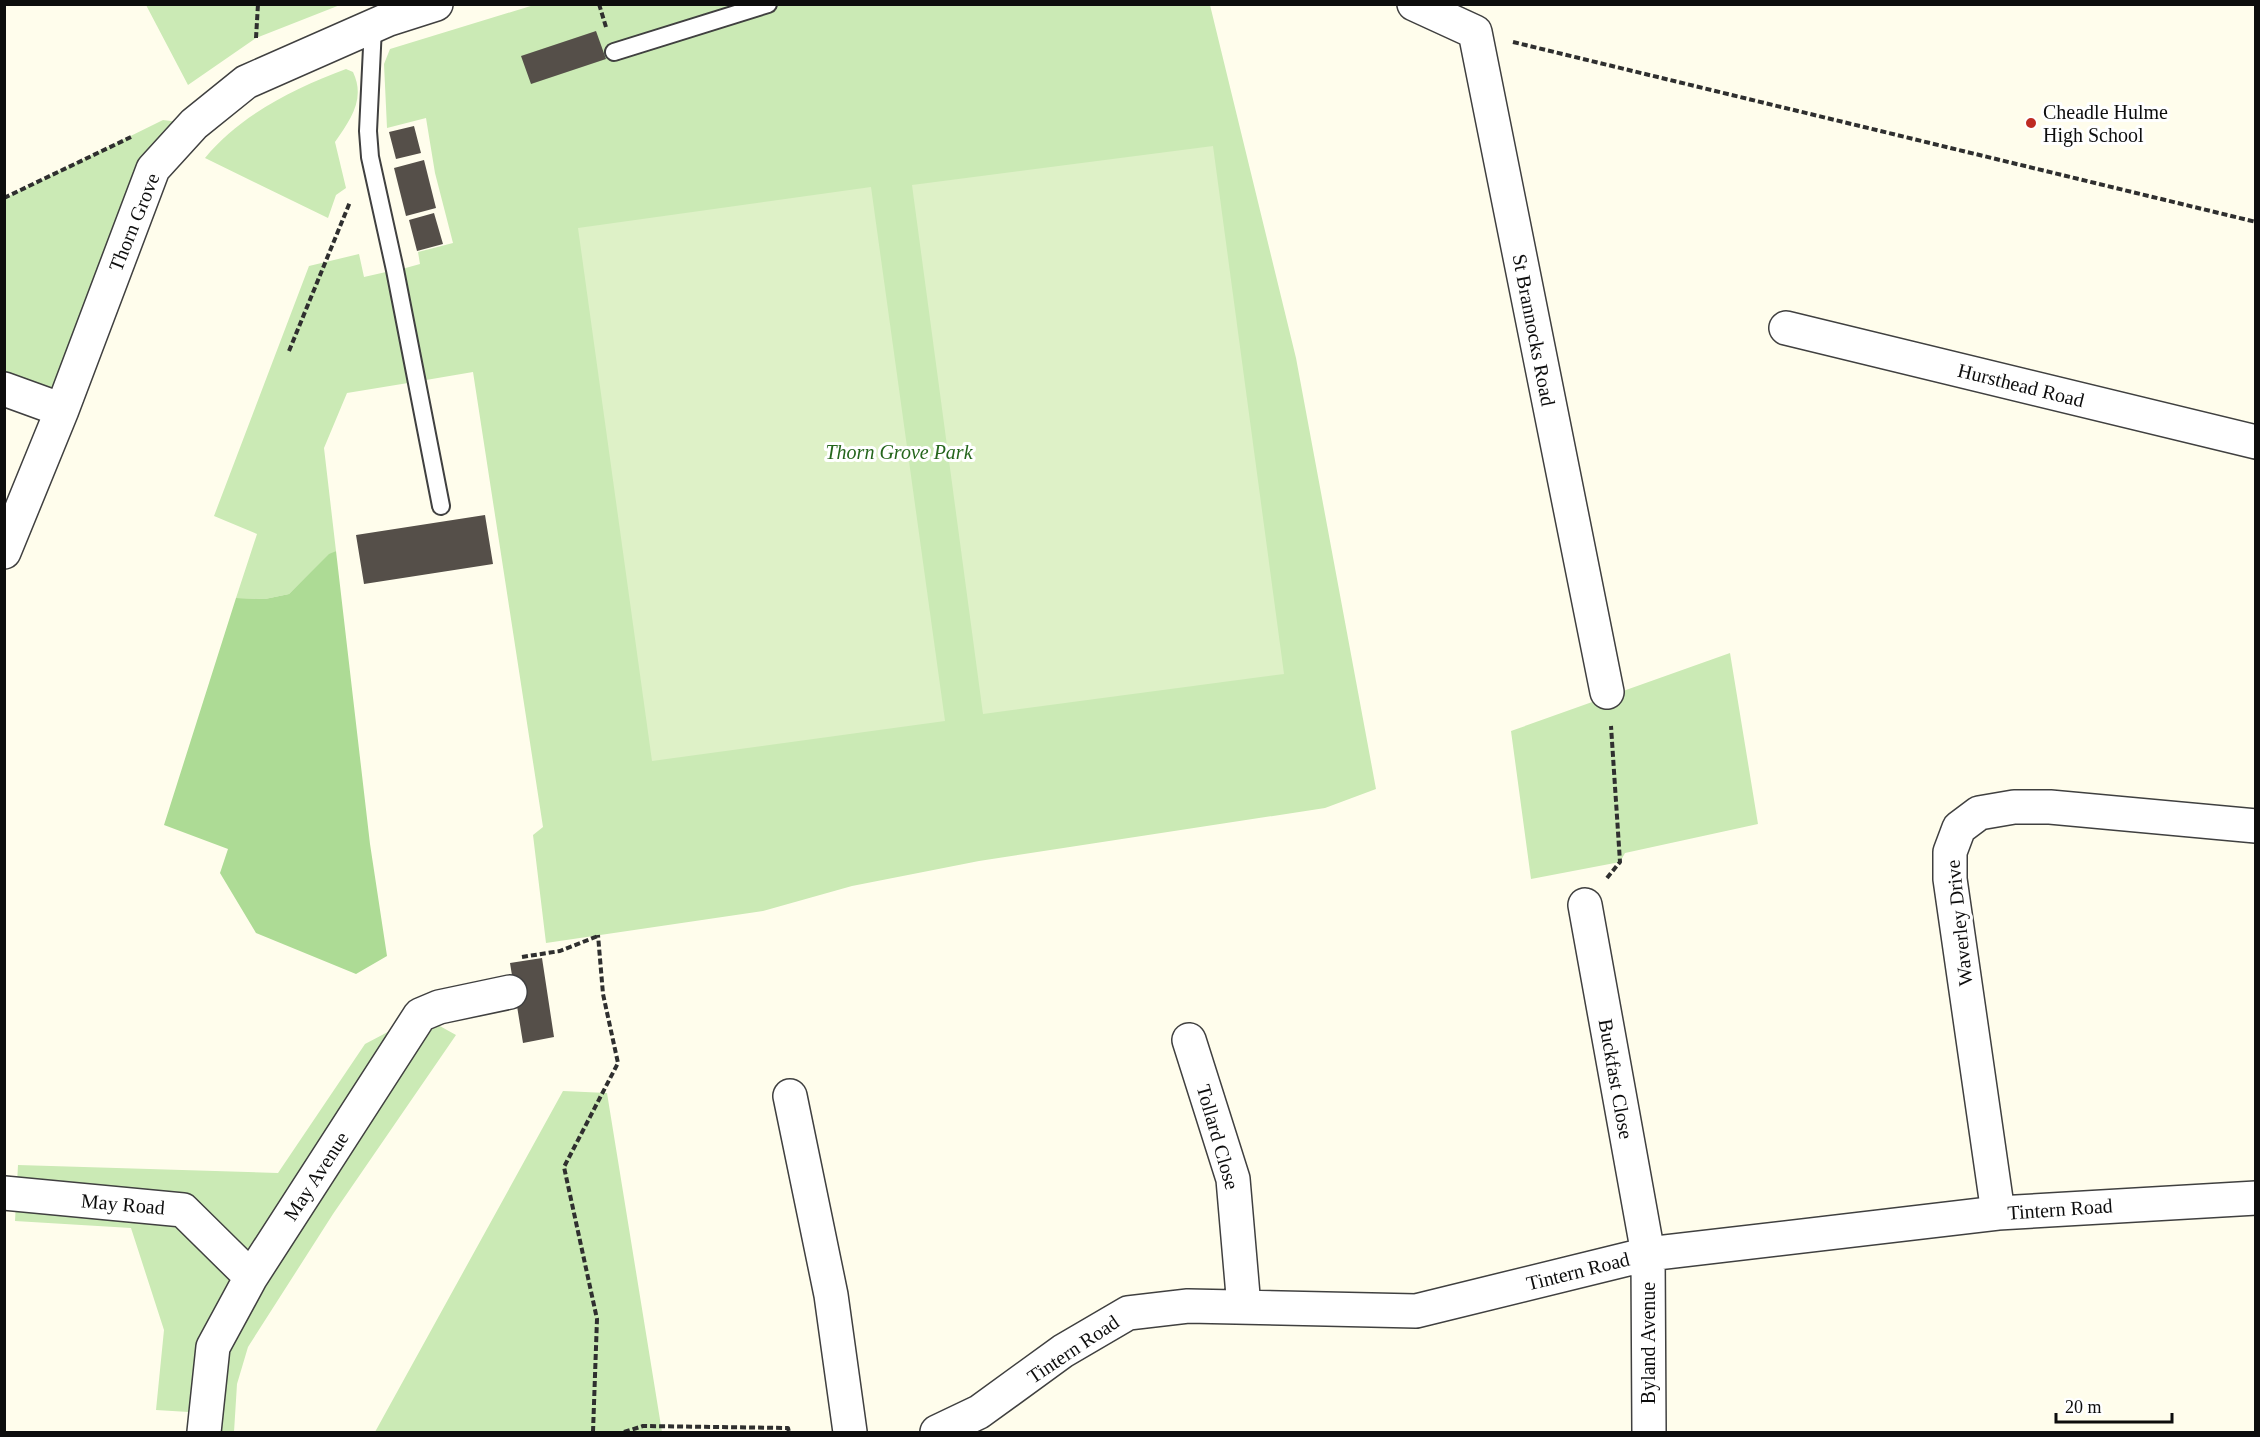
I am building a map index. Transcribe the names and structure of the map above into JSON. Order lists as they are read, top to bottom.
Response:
{
  "streets": {
    "street": [
      "Thorn Grove",
      "St Brannocks Road",
      "Hursthead Road",
      "Waverley Drive",
      "Buckfast Close",
      "Tollard Close",
      "May Avenue",
      "May Road",
      "Tintern Road",
      "Byland Avenue"
    ]
  },
  "crossings": [
    ["Waverley Drive", "Tintern Road"],
    ["Buckfast Close", "Tintern Road"],
    ["Buckfast Close", "Byland Avenue"],
    ["Tollard Close", "Tintern Road"],
    ["May Avenue", "May Road"],
    ["Tintern Road", "Byland Avenue"]
  ],
  "parks": ["Thorn Grove Park"],
  "places": ["Cheadle Hulme High School"],
  "scale_bar": "20 m"
}
